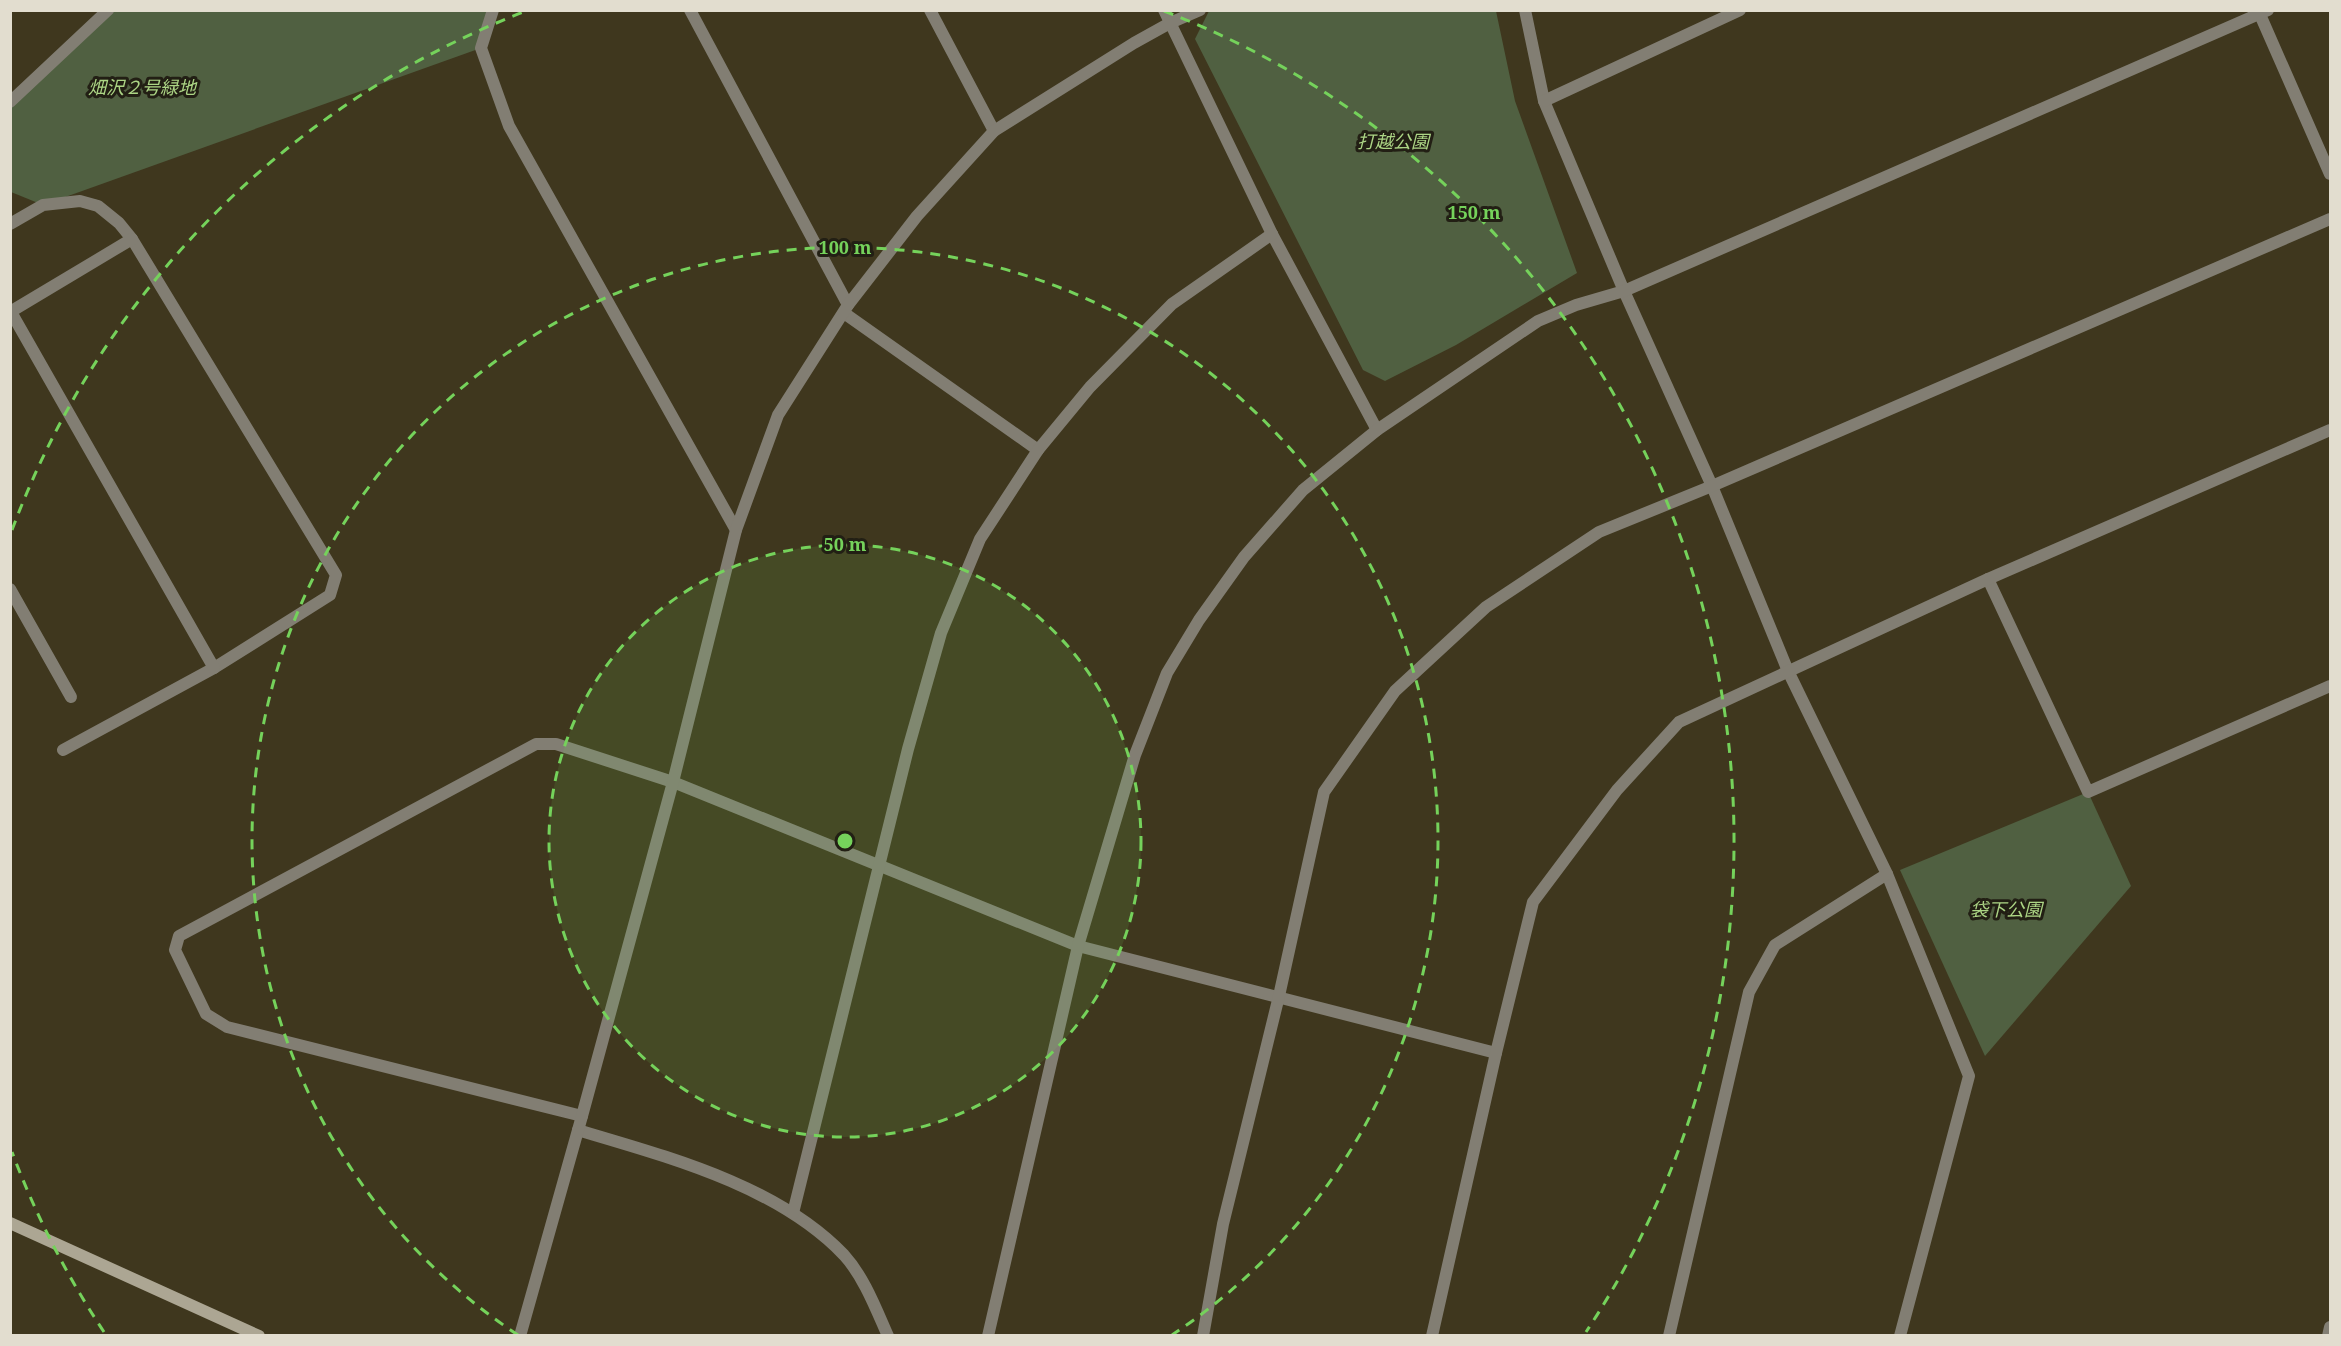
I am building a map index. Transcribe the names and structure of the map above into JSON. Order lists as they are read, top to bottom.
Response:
{
  "parks": ["畑沢２号緑地", "打越公園", "袋下公園"],
  "rings": ["150 m", "100 m", "50 m"]
}
